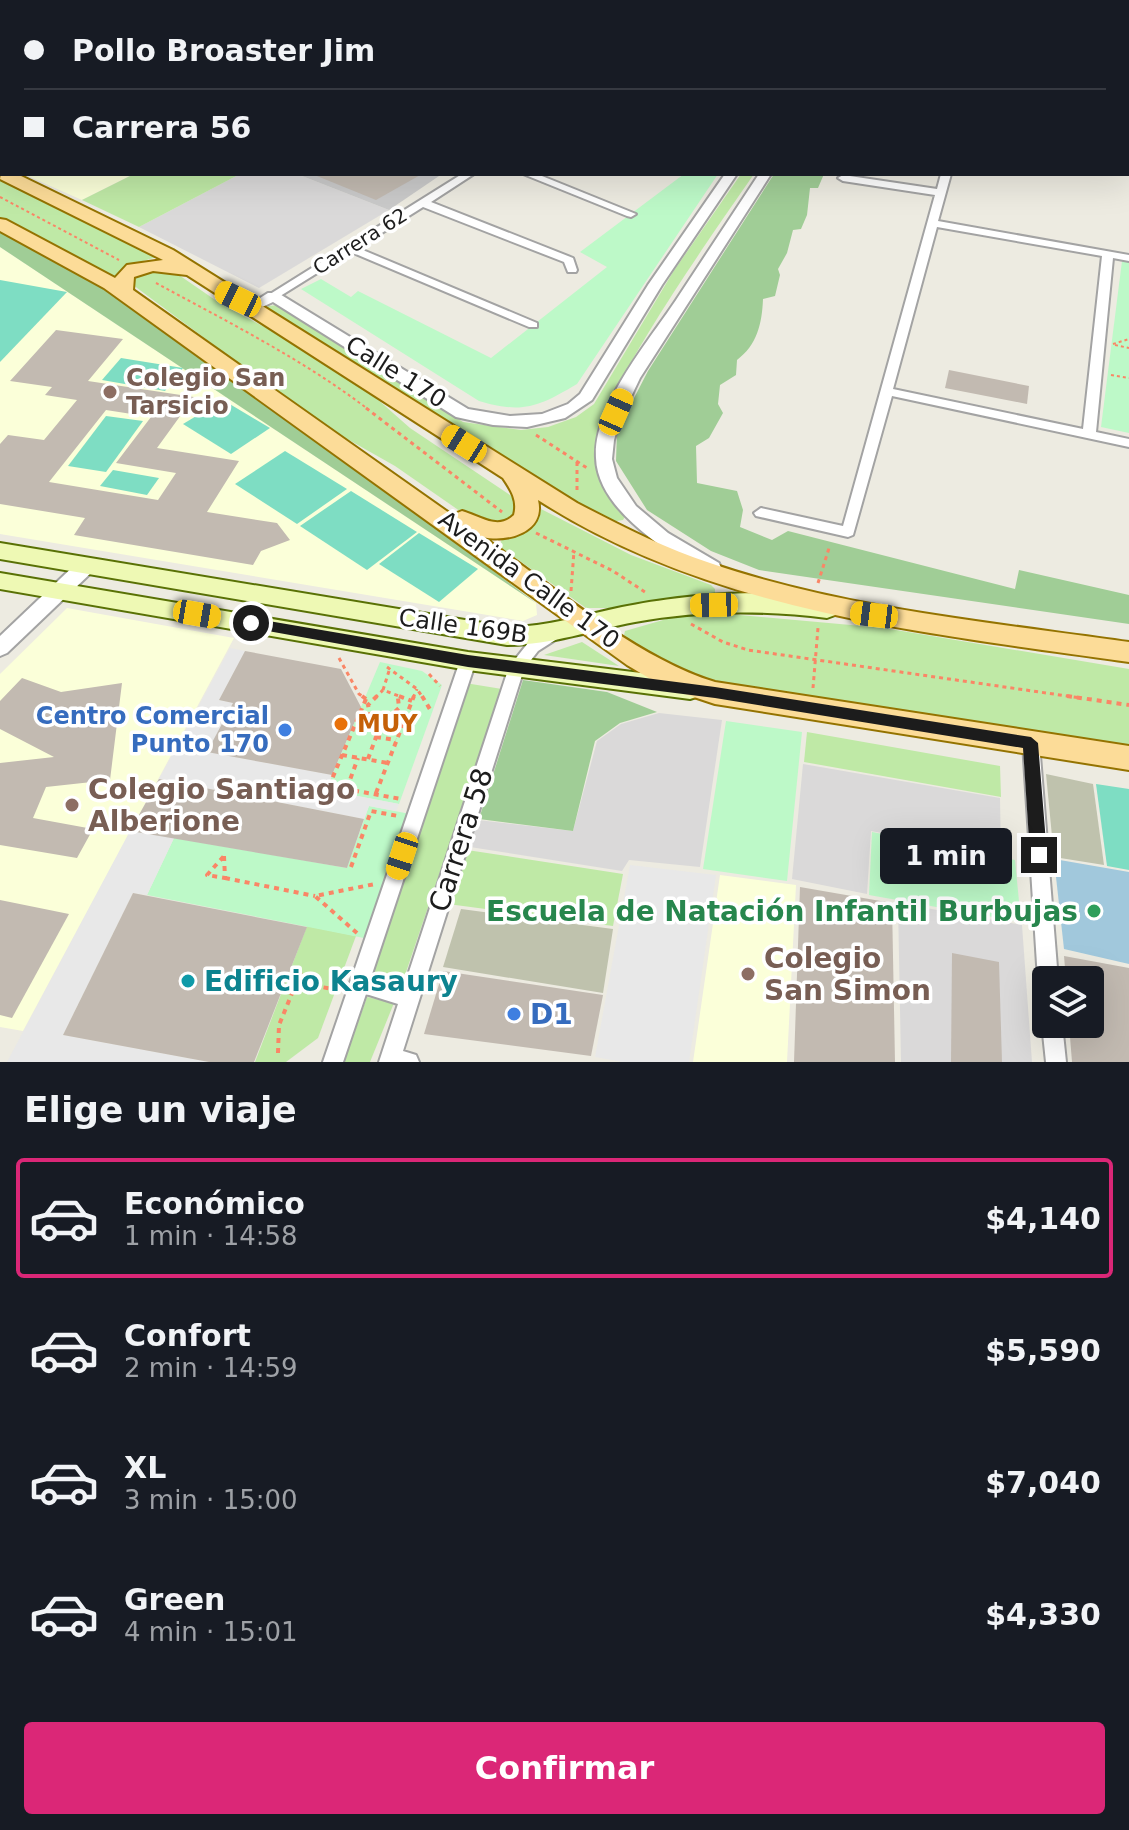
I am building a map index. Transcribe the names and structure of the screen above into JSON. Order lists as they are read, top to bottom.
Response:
{
  "streets": {
    "main road": ["Avenida Calle 170", "Calle 169B"],
    "street": ["Carrera 62", "Calle 170", "Carrera 58"]
  },
  "crossings": [
    ["Carrera 62", "Calle 170"],
    ["Avenida Calle 170", "Calle 169B"],
    ["Calle 169B", "Carrera 58"]
  ],
  "places": [
    "Colegio San Tarsicio",
    "MUY",
    "Centro Comercial Punto 170",
    "Colegio Santiago Alberione",
    "Escuela de Natación Infantil Burbujas",
    "Colegio San Simon",
    "Edificio Kasaury",
    "D1"
  ],
  "page": {
    "banner": ["Pollo Broaster Jim", "Carrera 56"],
    "bubble": "1 min",
    "heading": "Elige un viaje",
    "list": [
      {
        "name": "Económico",
        "note": "1 min · 14:58",
        "value": "$4,140"
      },
      {
        "name": "Confort",
        "note": "2 min · 14:59",
        "value": "$5,590"
      },
      {
        "name": "XL",
        "note": "3 min · 15:00",
        "value": "$7,040"
      },
      {
        "name": "Green",
        "note": "4 min · 15:01",
        "value": "$4,330"
      }
    ],
    "buttons": "Confirmar"
  }
}
